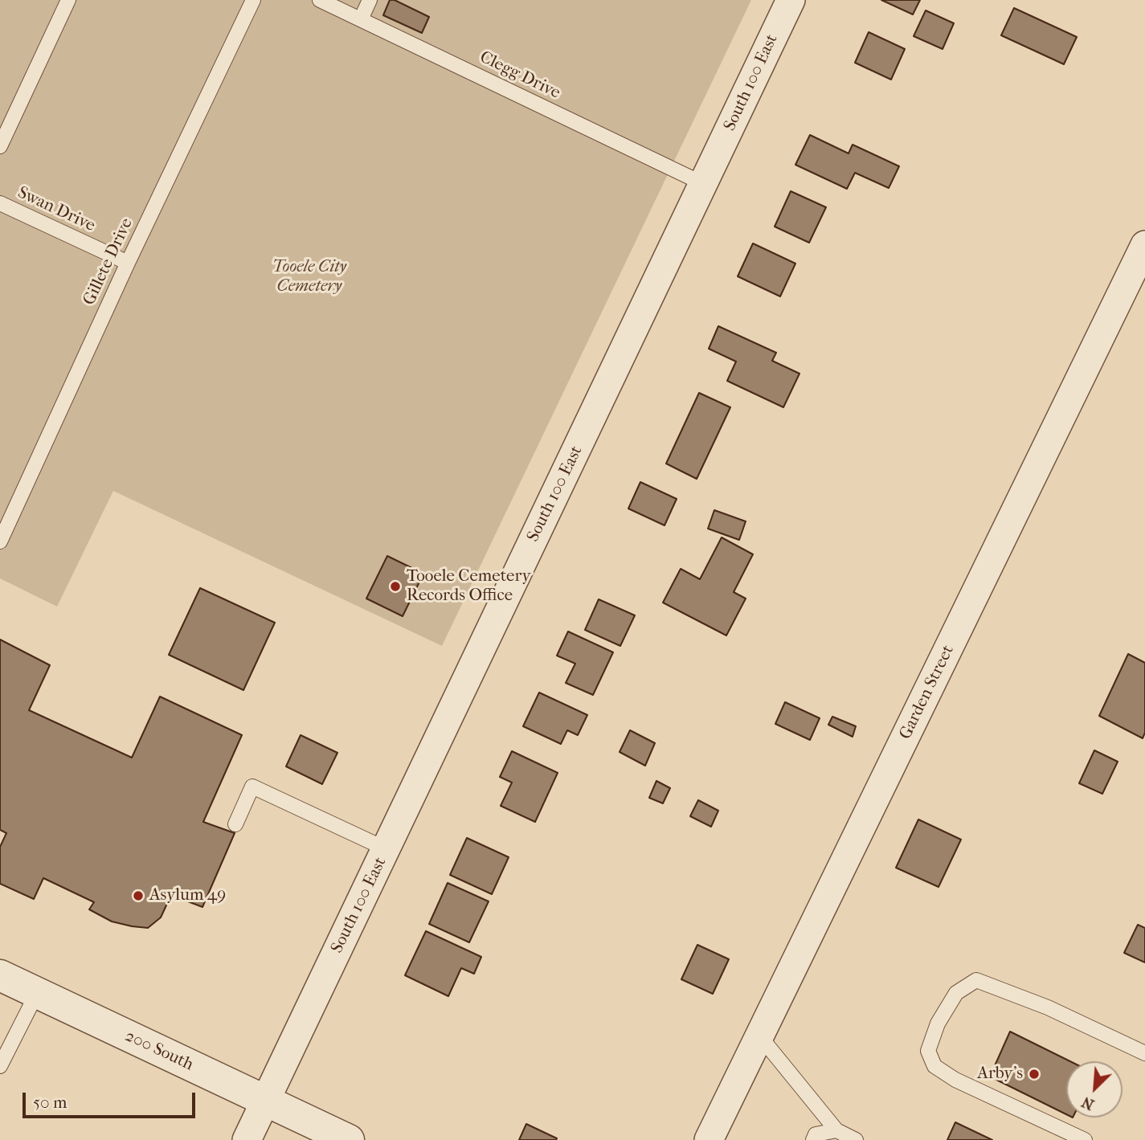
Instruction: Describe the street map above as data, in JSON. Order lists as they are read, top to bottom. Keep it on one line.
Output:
{"streets":{"street":["South 100 East","Garden Street","200 South"],"lane":["Clegg Drive","Swan Drive","Gillete Drive"]},"crossings":[["Clegg Drive","South 100 East"],["South 100 East","200 South"],["Swan Drive","Gillete Drive"]],"parks":["Tooele City Cemetery"],"places":["Tooele Cemetery Records Office","Asylum 49","Arby's"],"scale_bar":"50 m","north":"bottom left"}
